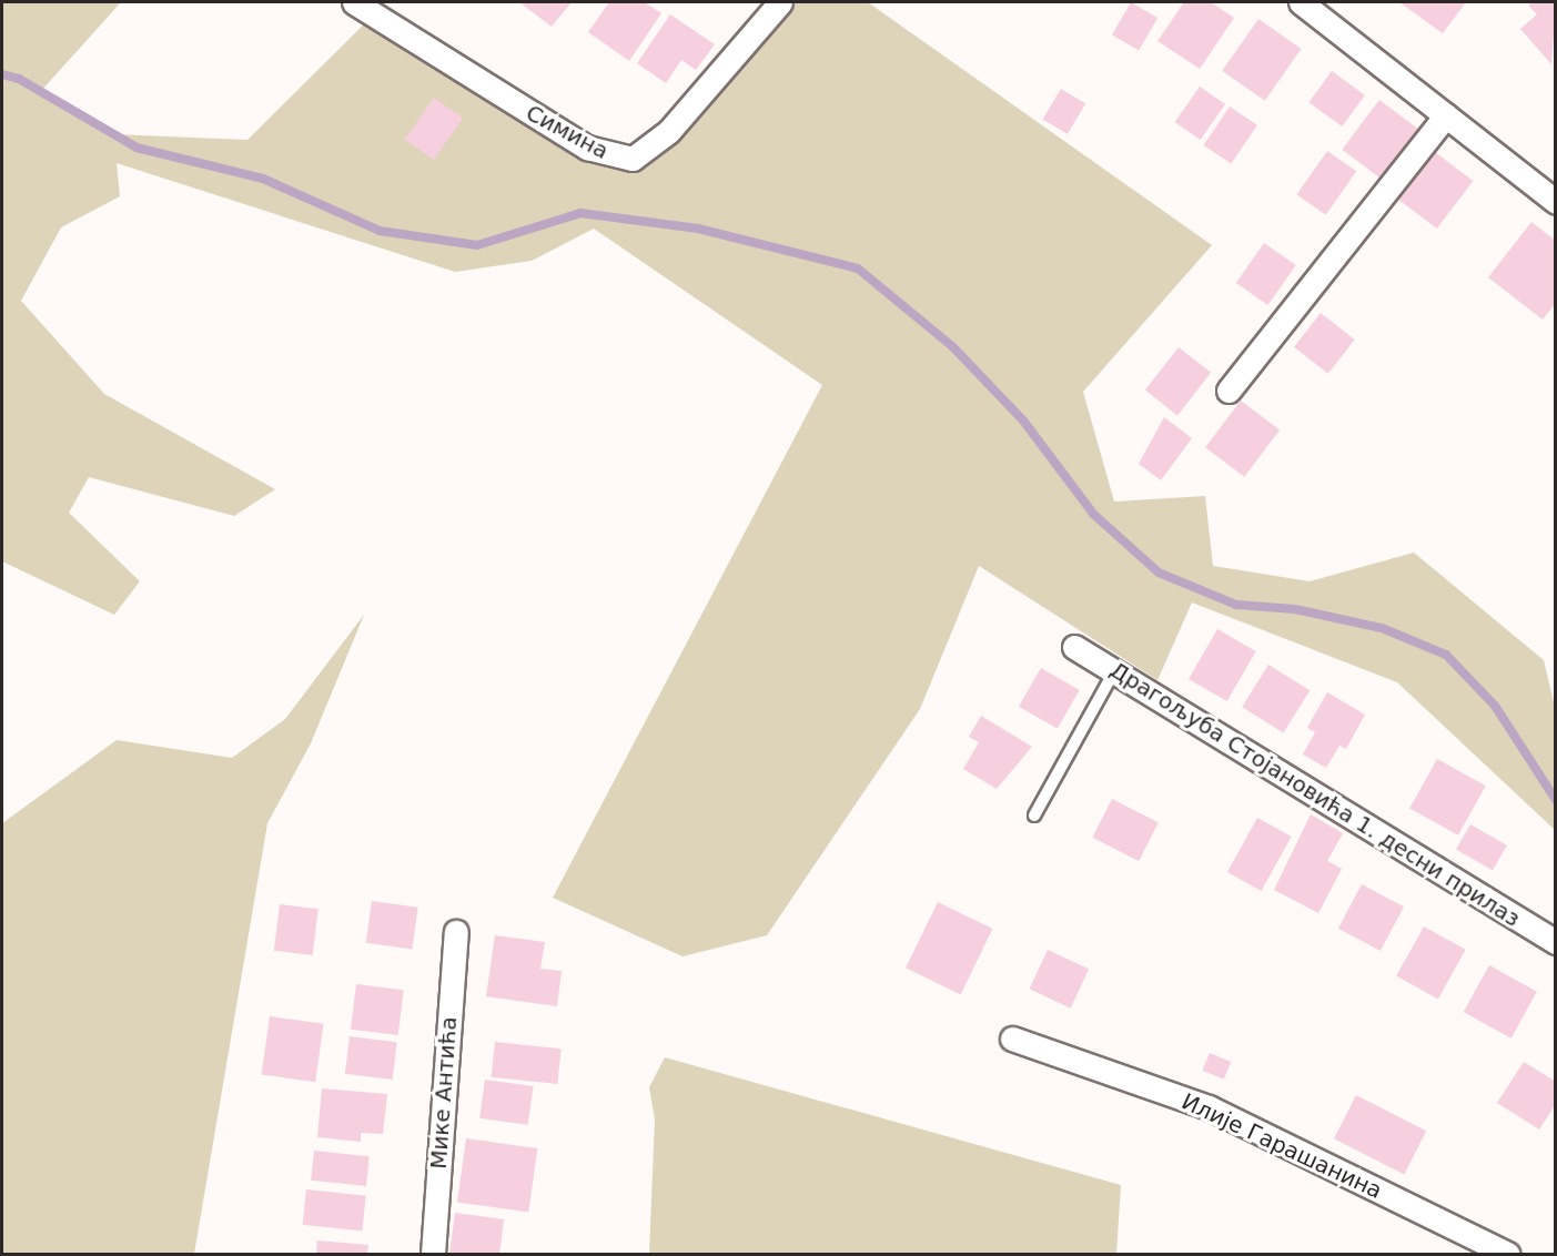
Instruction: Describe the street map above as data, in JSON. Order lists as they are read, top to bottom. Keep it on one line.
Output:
{"streets":{"street":["Симина","Драгољуба Стојановића 1. десни прилаз","Мике Антића","Илије Гарашанина"]}}
